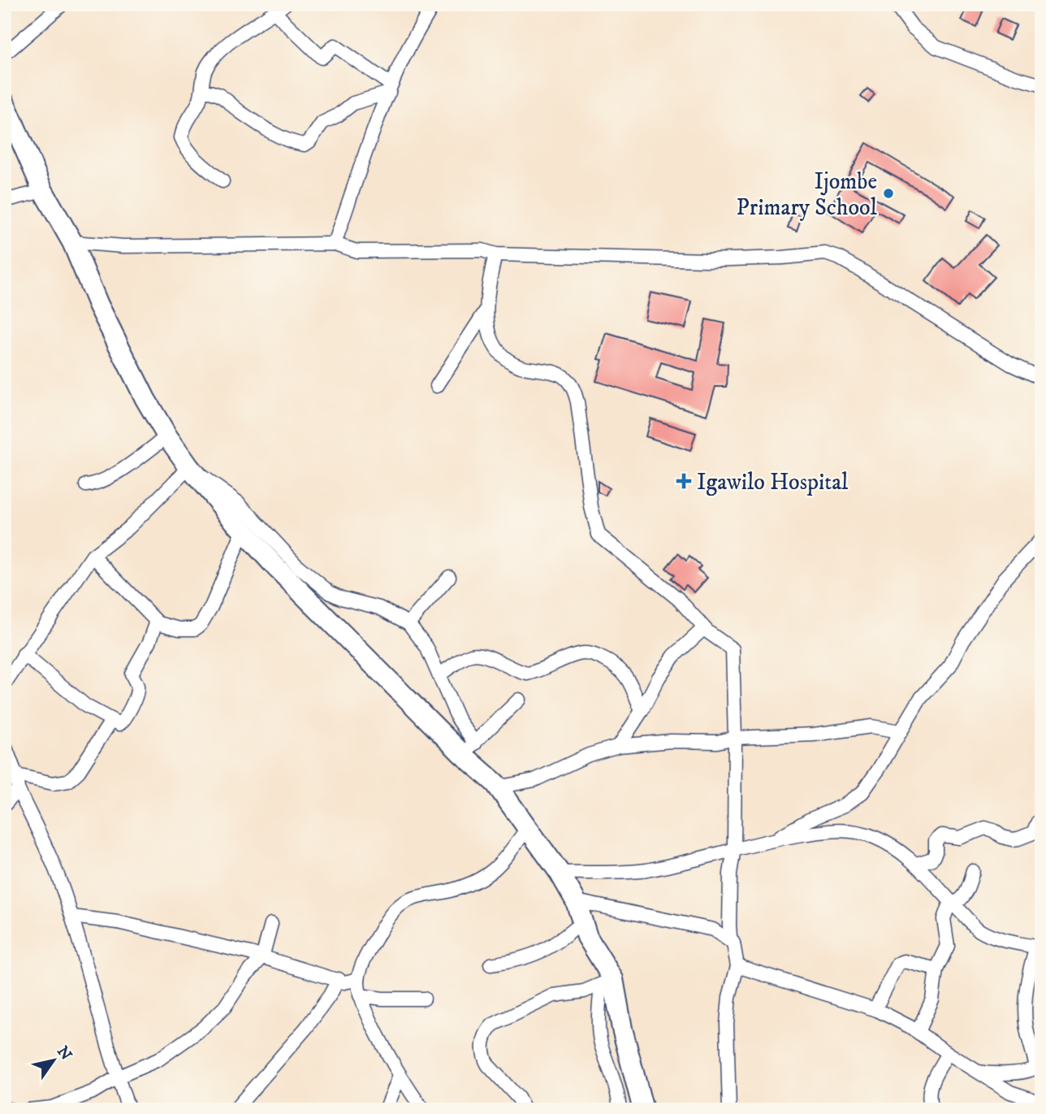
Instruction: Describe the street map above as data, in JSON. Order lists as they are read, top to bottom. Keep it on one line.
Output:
{"places":{"other":["Ijombe Primary School"],"health":["Igawilo Hospital"]},"north":"top right"}
